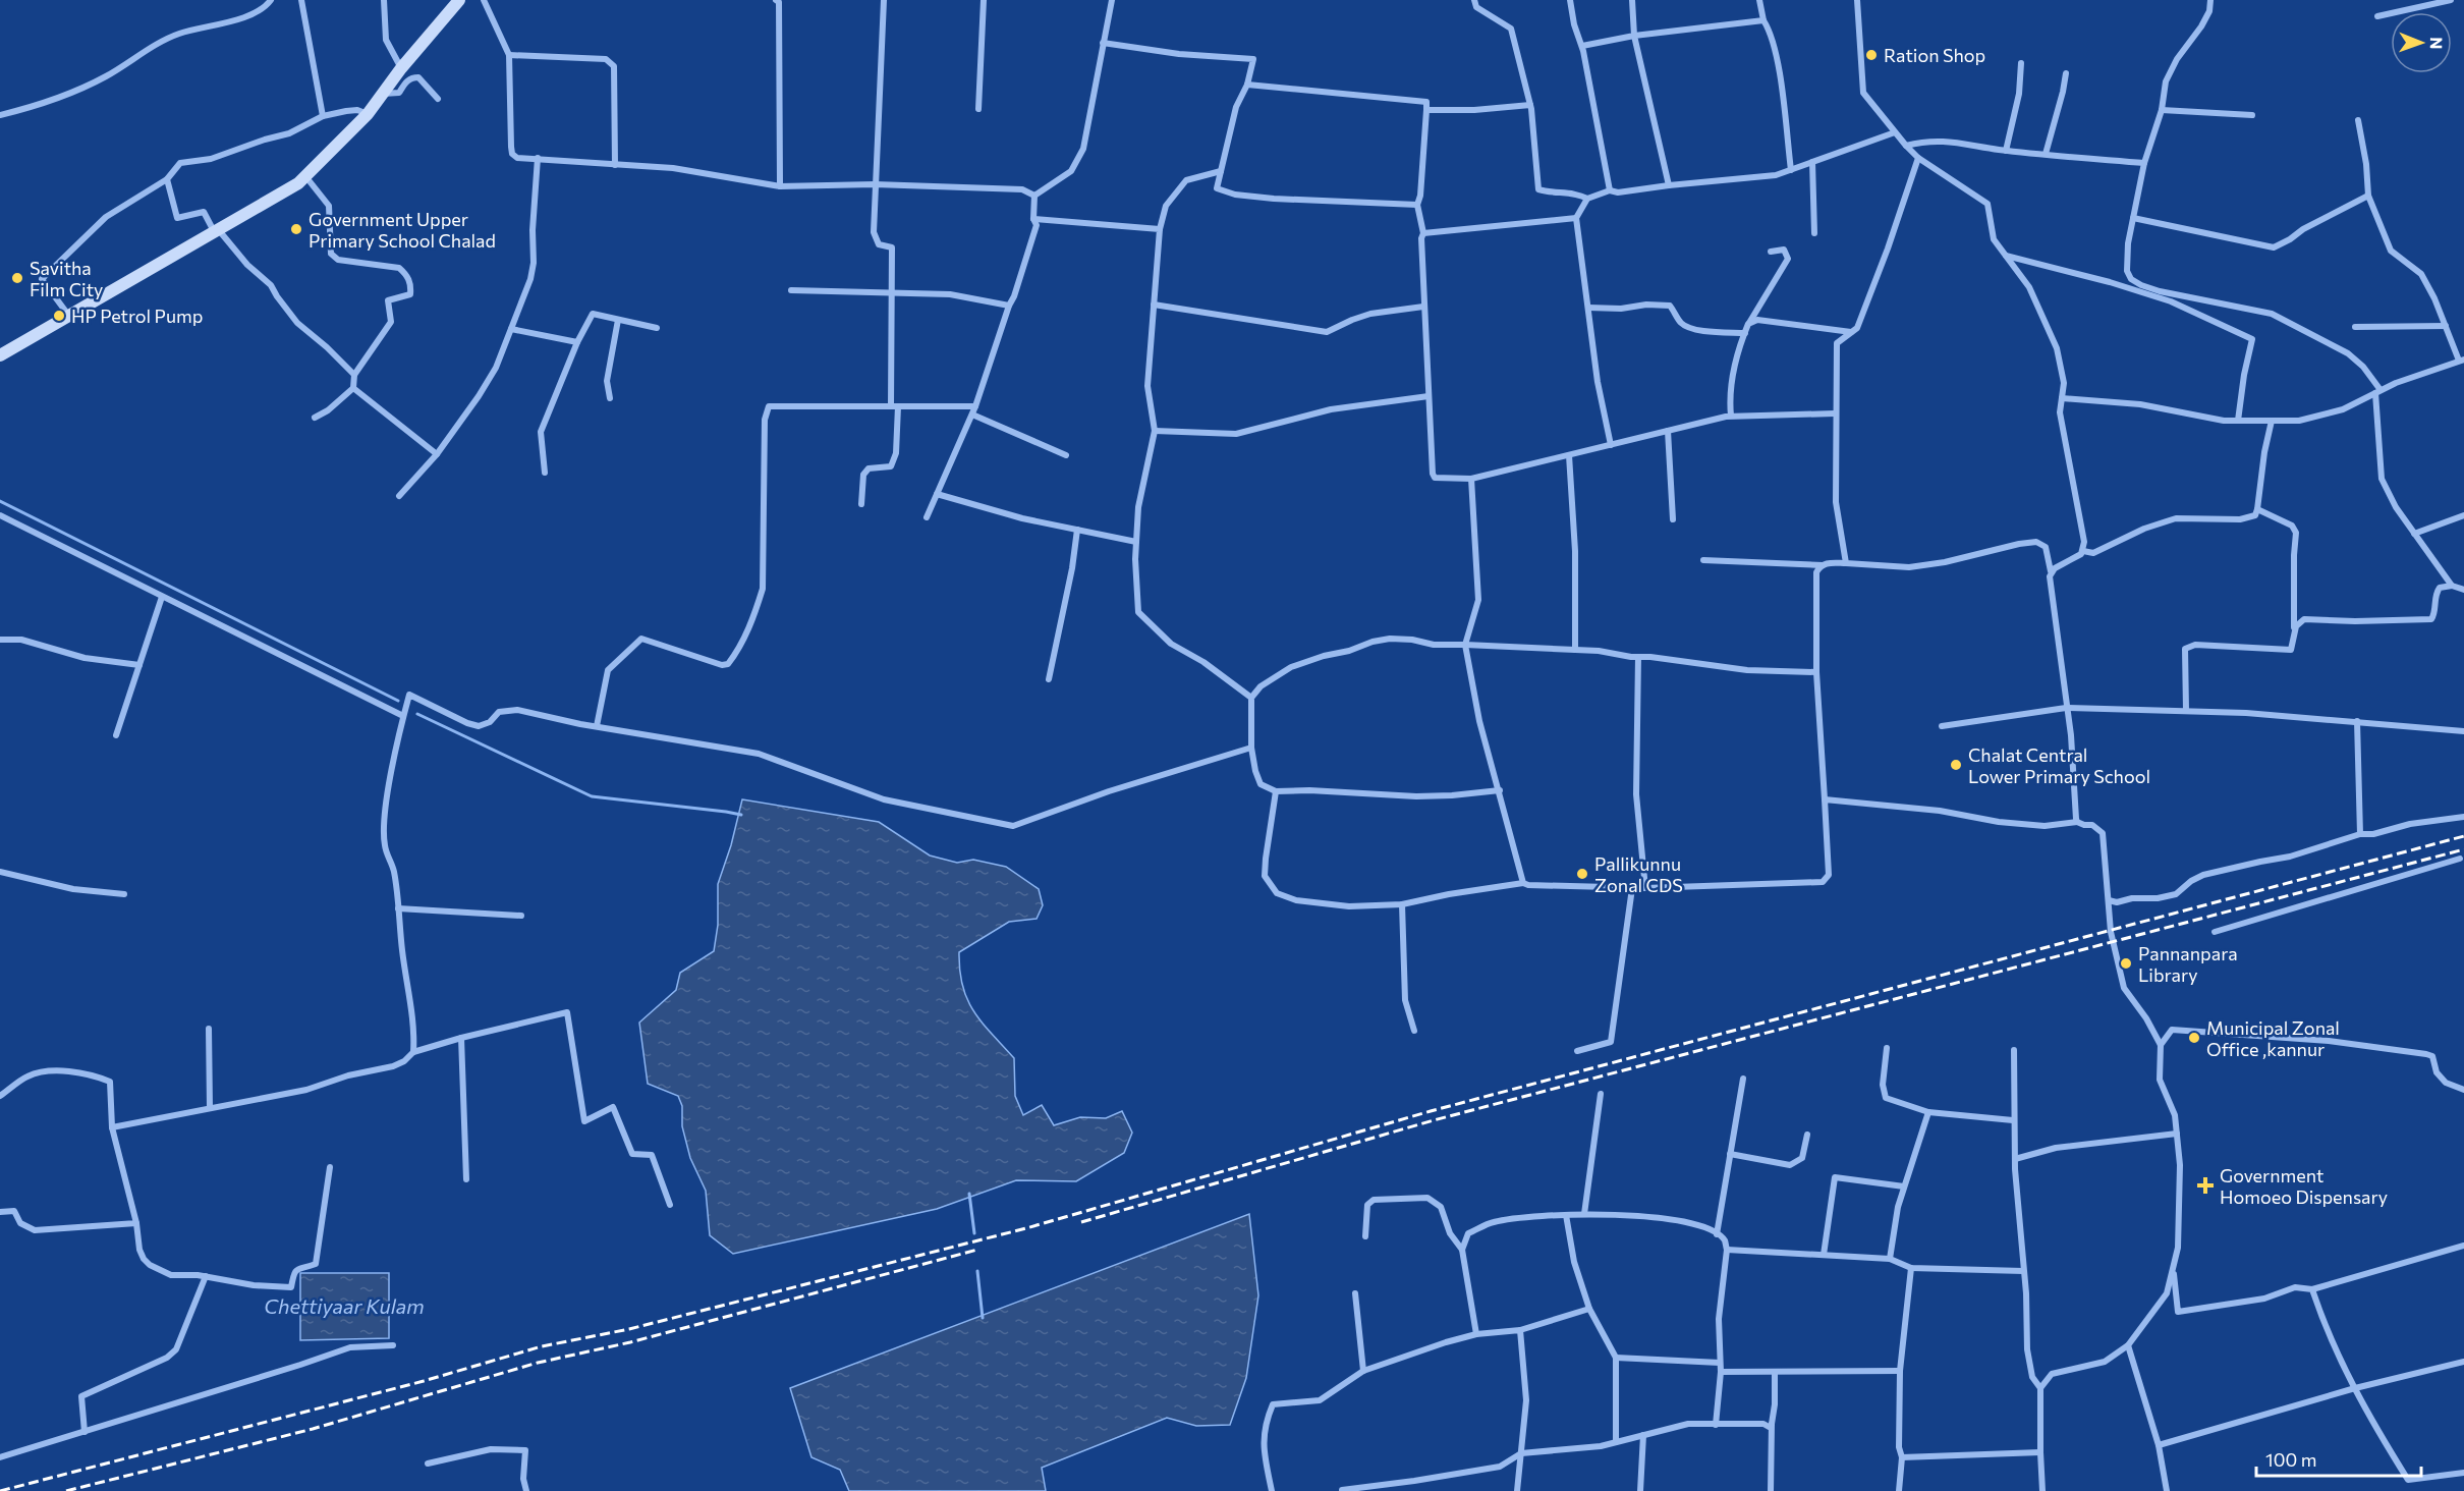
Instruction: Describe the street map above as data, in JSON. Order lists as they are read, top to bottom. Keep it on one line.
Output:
{"water":["Chettiyaar Kulam"],"places":{"other":["Ration Shop","Government Upper Primary School Chalad","Savitha Film City","HP Petrol Pump","Chalat Central Lower Primary School","Pallikunnu Zonal CDS","Pannanpara Library","Municipal Zonal Office ,kannur"],"health":["Government Homoeo Dispensary"]},"scale_bar":"100 m","north":"right"}
